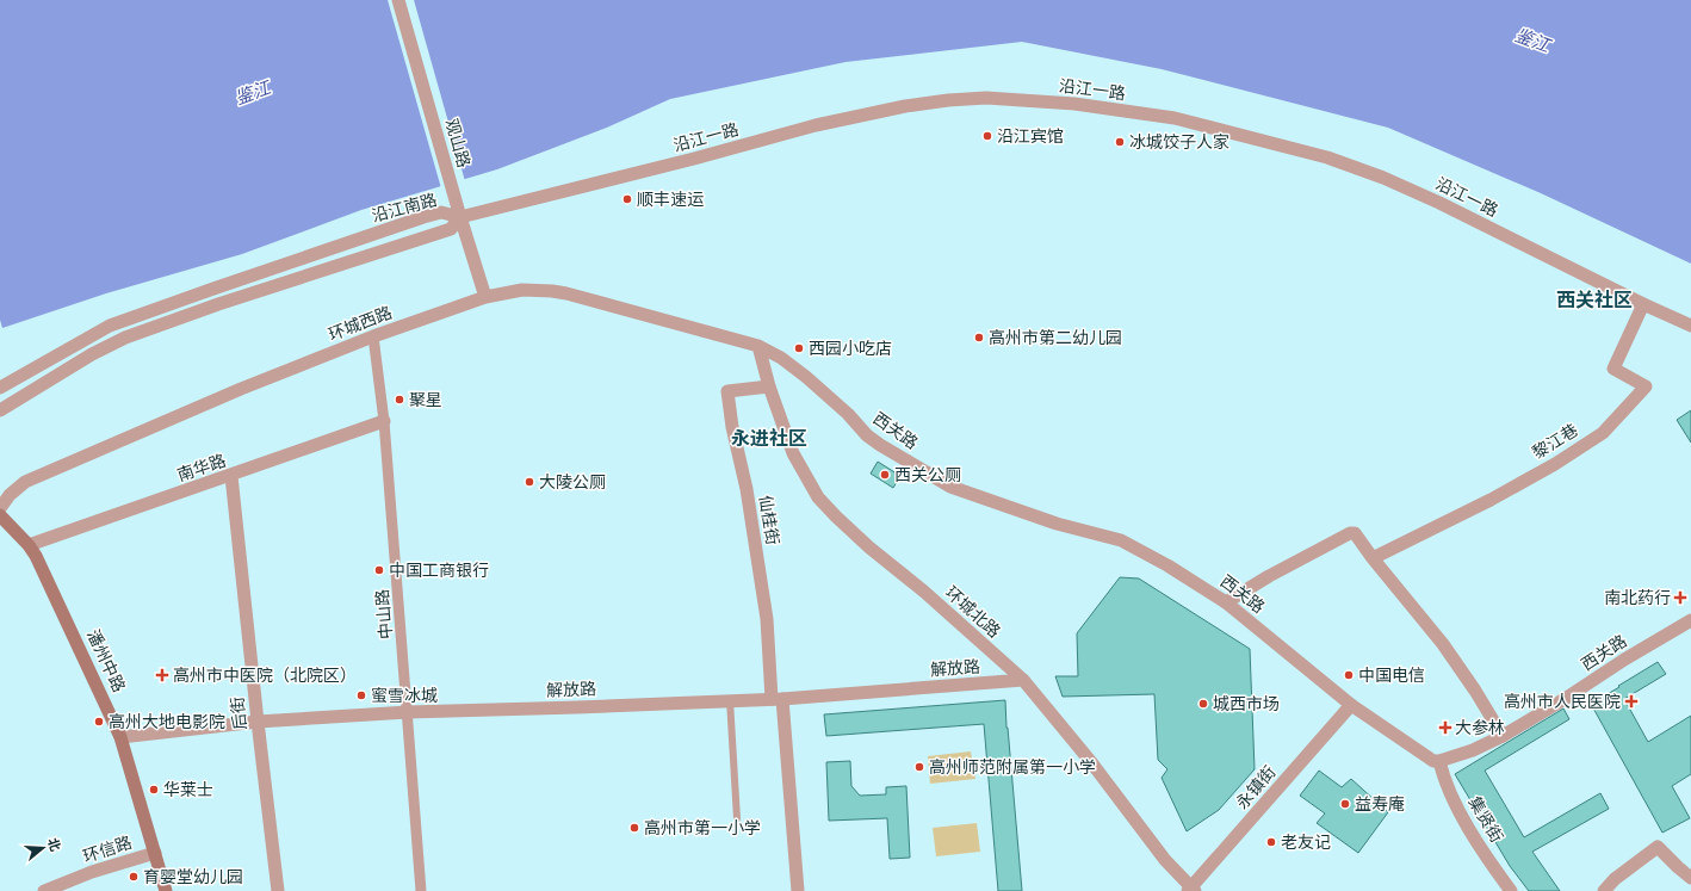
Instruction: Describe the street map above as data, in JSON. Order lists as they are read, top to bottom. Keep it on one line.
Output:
{"streets":{"main road":["潘州中路"],"street":["沿江一路","观山路","沿江南路","环城西路","西关路","黎江巷","南华路","仙桂街","环城北路","中山路","解放路","后街","永镇街","集贤街","环信路"]},"crossings":[["沿江一路","观山路"],["沿江一路","沿江南路"],["沿江一路","黎江巷"],["观山路","沿江南路"],["观山路","环城西路"],["环城西路","西关路"],["环城西路","环城北路"],["环城西路","中山路"],["西关路","环城北路"],["西关路","永镇街"],["西关路","集贤街"],["南华路","中山路"],["南华路","潘州中路"],["南华路","后街"],["仙桂街","环城北路"],["仙桂街","解放路"],["环城北路","解放路"],["环城北路","永镇街"],["中山路","解放路"],["潘州中路","解放路"],["潘州中路","环信路"],["解放路","后街"]],"districts":["西关社区","永进社区"],"water":["鉴江"],"places":{"other":["沿江宾馆","冰城饺子人家","顺丰速运","高州市第二幼儿园","西园小吃店","聚星","西关公厕","大陵公厕","中国工商银行","中国电信","蜜雪冰城","城西市场","高州大地电影院","高州师范附属第一小学","华莱士","益寿庵","高州市第一小学","老友记","育婴堂幼儿园"],"health":["南北药行","高州市中医院（北院区）","高州市人民医院","大参林"]},"north":"right"}
